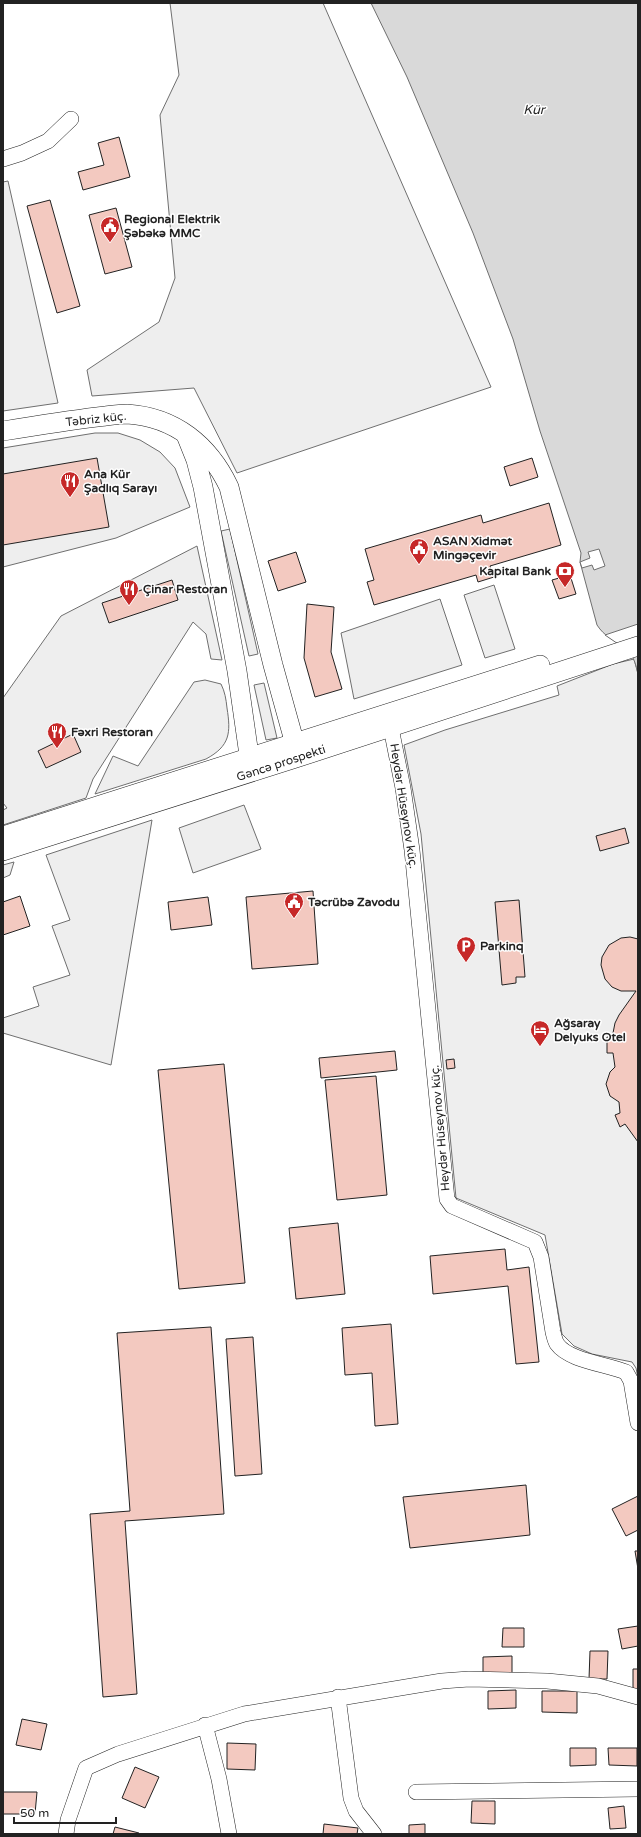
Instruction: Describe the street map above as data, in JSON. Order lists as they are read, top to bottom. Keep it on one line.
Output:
{"streets":{"main road":["Təbriz küç.","Gəncə prospekti"],"street":["Heydər Hüseynov küç."]},"crossings":[["Təbriz küç.","Gəncə prospekti"],["Gəncə prospekti","Heydər Hüseynov küç."]],"water":["Kür"],"places":{"public building":["Regional Elektrik Şəbəkə MMC","ASAN Xidmət Mingəçevir","Təcrübə Zavodu"],"restaurant":["Ana Kür Şadlıq Sarayı","Çinar Restoran","Fəxri Restoran"],"bank":["Kapital Bank"],"parking":["Parkinq"],"hotel":["Ağsaray Delyuks Otel"]},"scale_bar":"50 m"}
